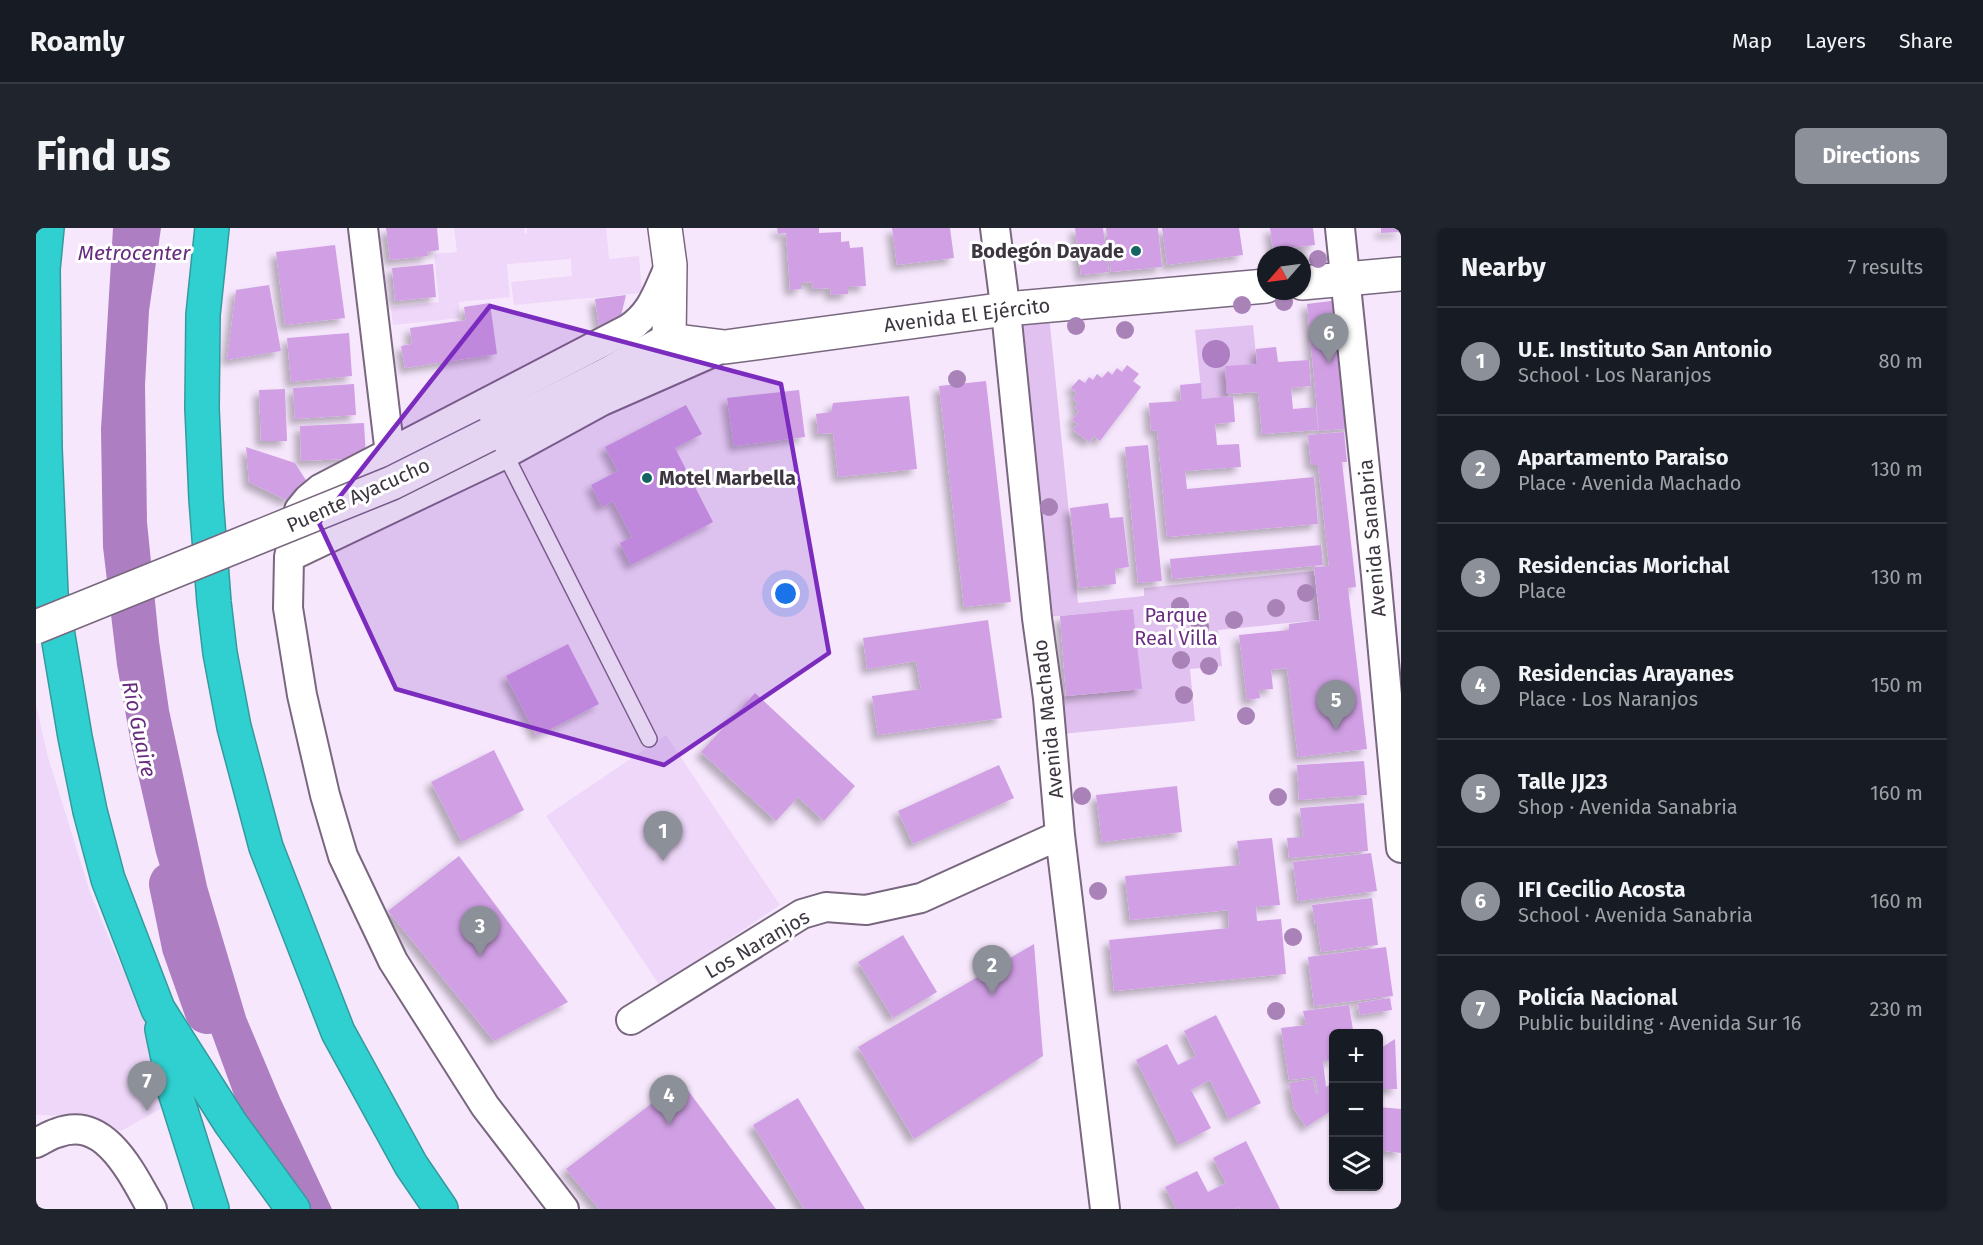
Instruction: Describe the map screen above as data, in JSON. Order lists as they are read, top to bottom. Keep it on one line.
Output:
{"streets":{"street":["Avenida El Ejército","Puente Ayacucho","Avenida Sanabria","Avenida Machado","Los Naranjos"]},"crossings":[["Avenida El Ejército","Puente Ayacucho"],["Avenida El Ejército","Avenida Machado"],["Avenida Machado","Los Naranjos"]],"water":["Metrocenter","Río Guaire"],"parks":["Parque Real Villa"],"places":["Bodegón Dayade","Motel Marbella"],"north":"bottom left","page":{"header":"Roamly","nav":["Map","Layers","Share"],"buttons":"Directions","title":"Find us","heading":["Nearby","7 results"],"list":[{"mark":"1","name":"U.E. Instituto San Antonio","note":"School · Los Naranjos","value":"80 m"},{"mark":"2","name":"Apartamento Paraiso","note":"Place · Avenida Machado","value":"130 m"},{"mark":"3","name":"Residencias Morichal","note":"Place","value":"130 m"},{"mark":"4","name":"Residencias Arayanes","note":"Place · Los Naranjos","value":"150 m"},{"mark":"5","name":"Talle JJ23","note":"Shop · Avenida Sanabria","value":"160 m"},{"mark":"6","name":"IFI Cecilio Acosta","note":"School · Avenida Sanabria","value":"160 m"},{"mark":"7","name":"Policía Nacional","note":"Public building · Avenida Sur 16","value":"230 m"}],"pins":["6","5","1","3","2","7","4"],"map_buttons":["+","−"]}}
